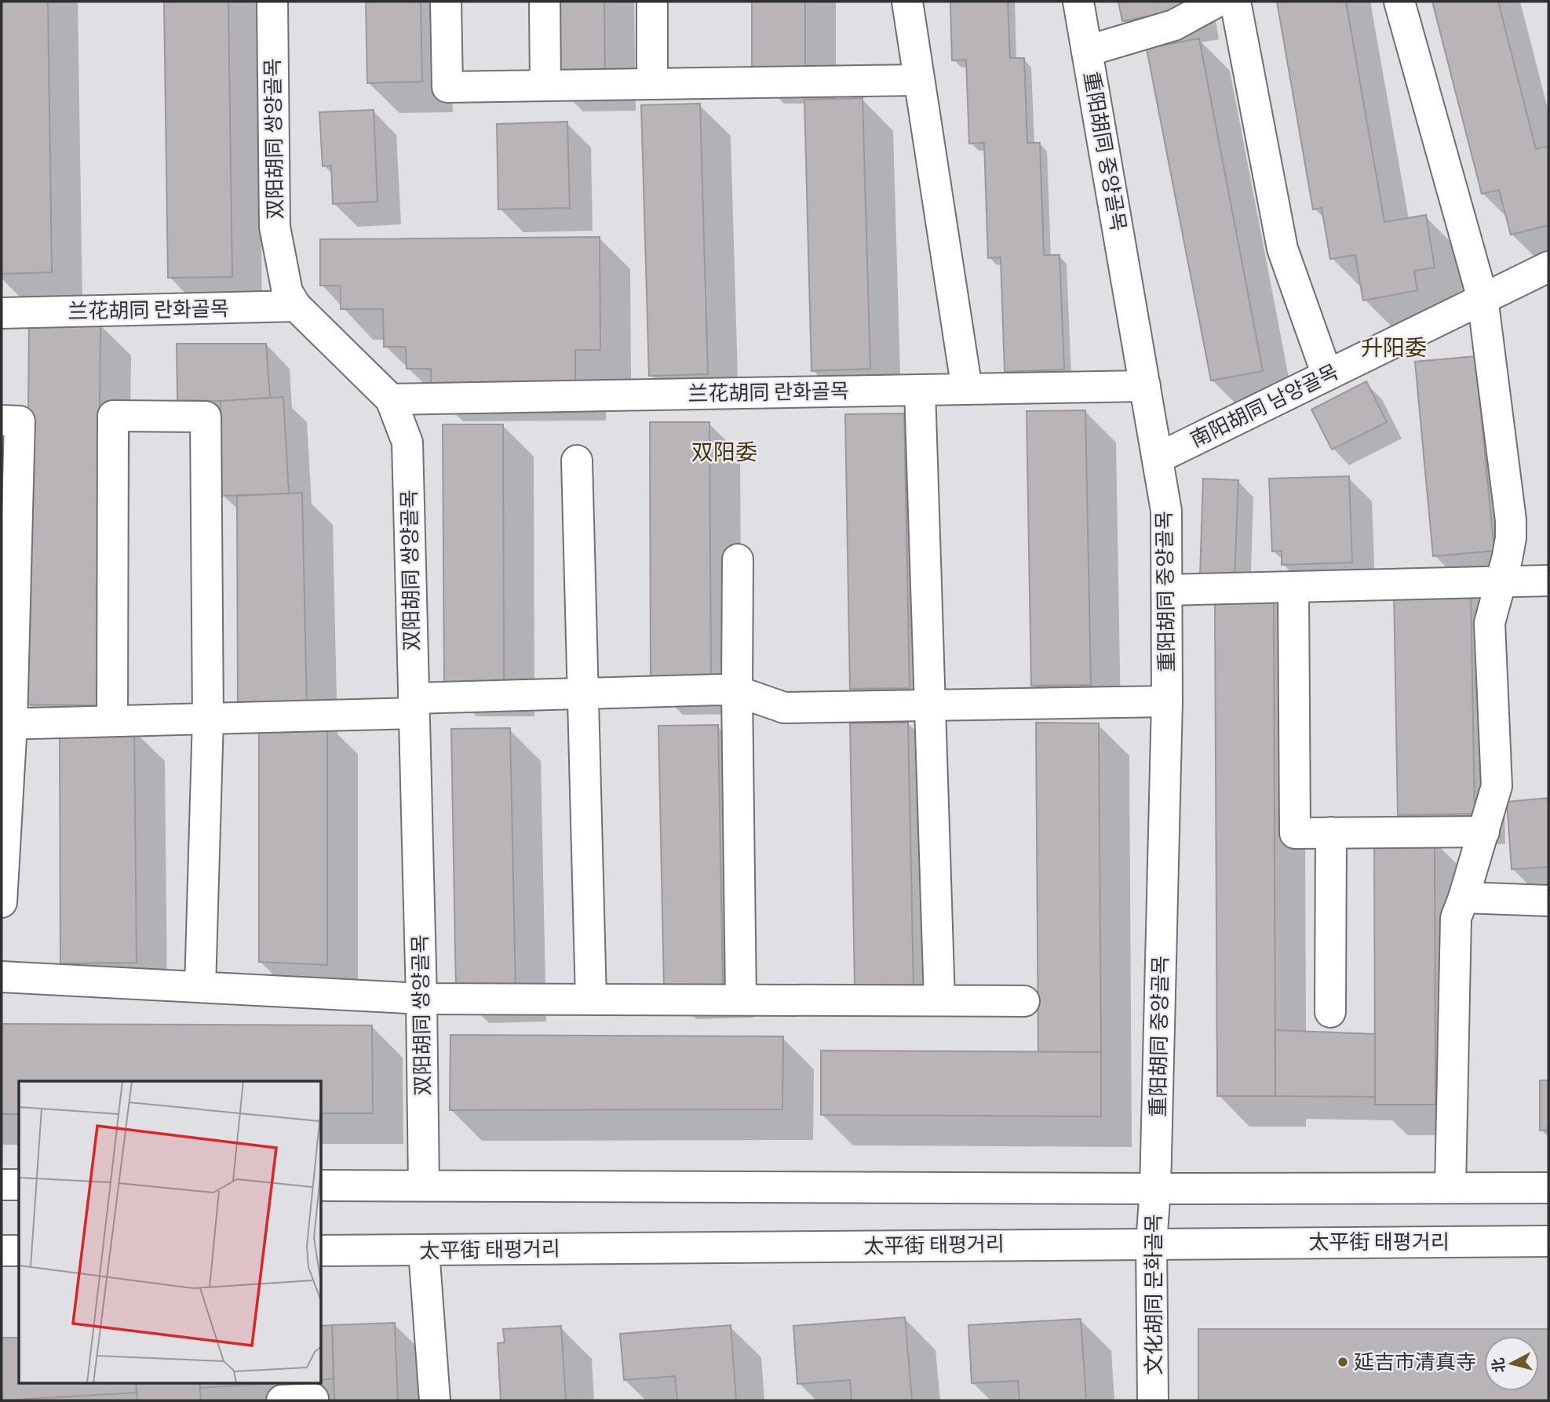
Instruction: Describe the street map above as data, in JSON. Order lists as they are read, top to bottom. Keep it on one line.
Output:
{"streets":{"street":["双阳胡同 쌍양골목","重阳胡同 중양골목","兰花胡同 란화골목","南阳胡同 남양골목","太平街 태평거리","文化胡同 문화골목"]},"crossings":[["双阳胡同 쌍양골목","兰花胡同 란화골목"],["重阳胡同 중양골목","兰花胡同 란화골목"],["重阳胡同 중양골목","南阳胡同 남양골목"],["重阳胡同 중양골목","文化胡同 문화골목"],["太平街 태평거리","文化胡同 문화골목"]],"districts":["升阳委","双阳委"],"places":["延吉市清真寺"],"north":"left"}
